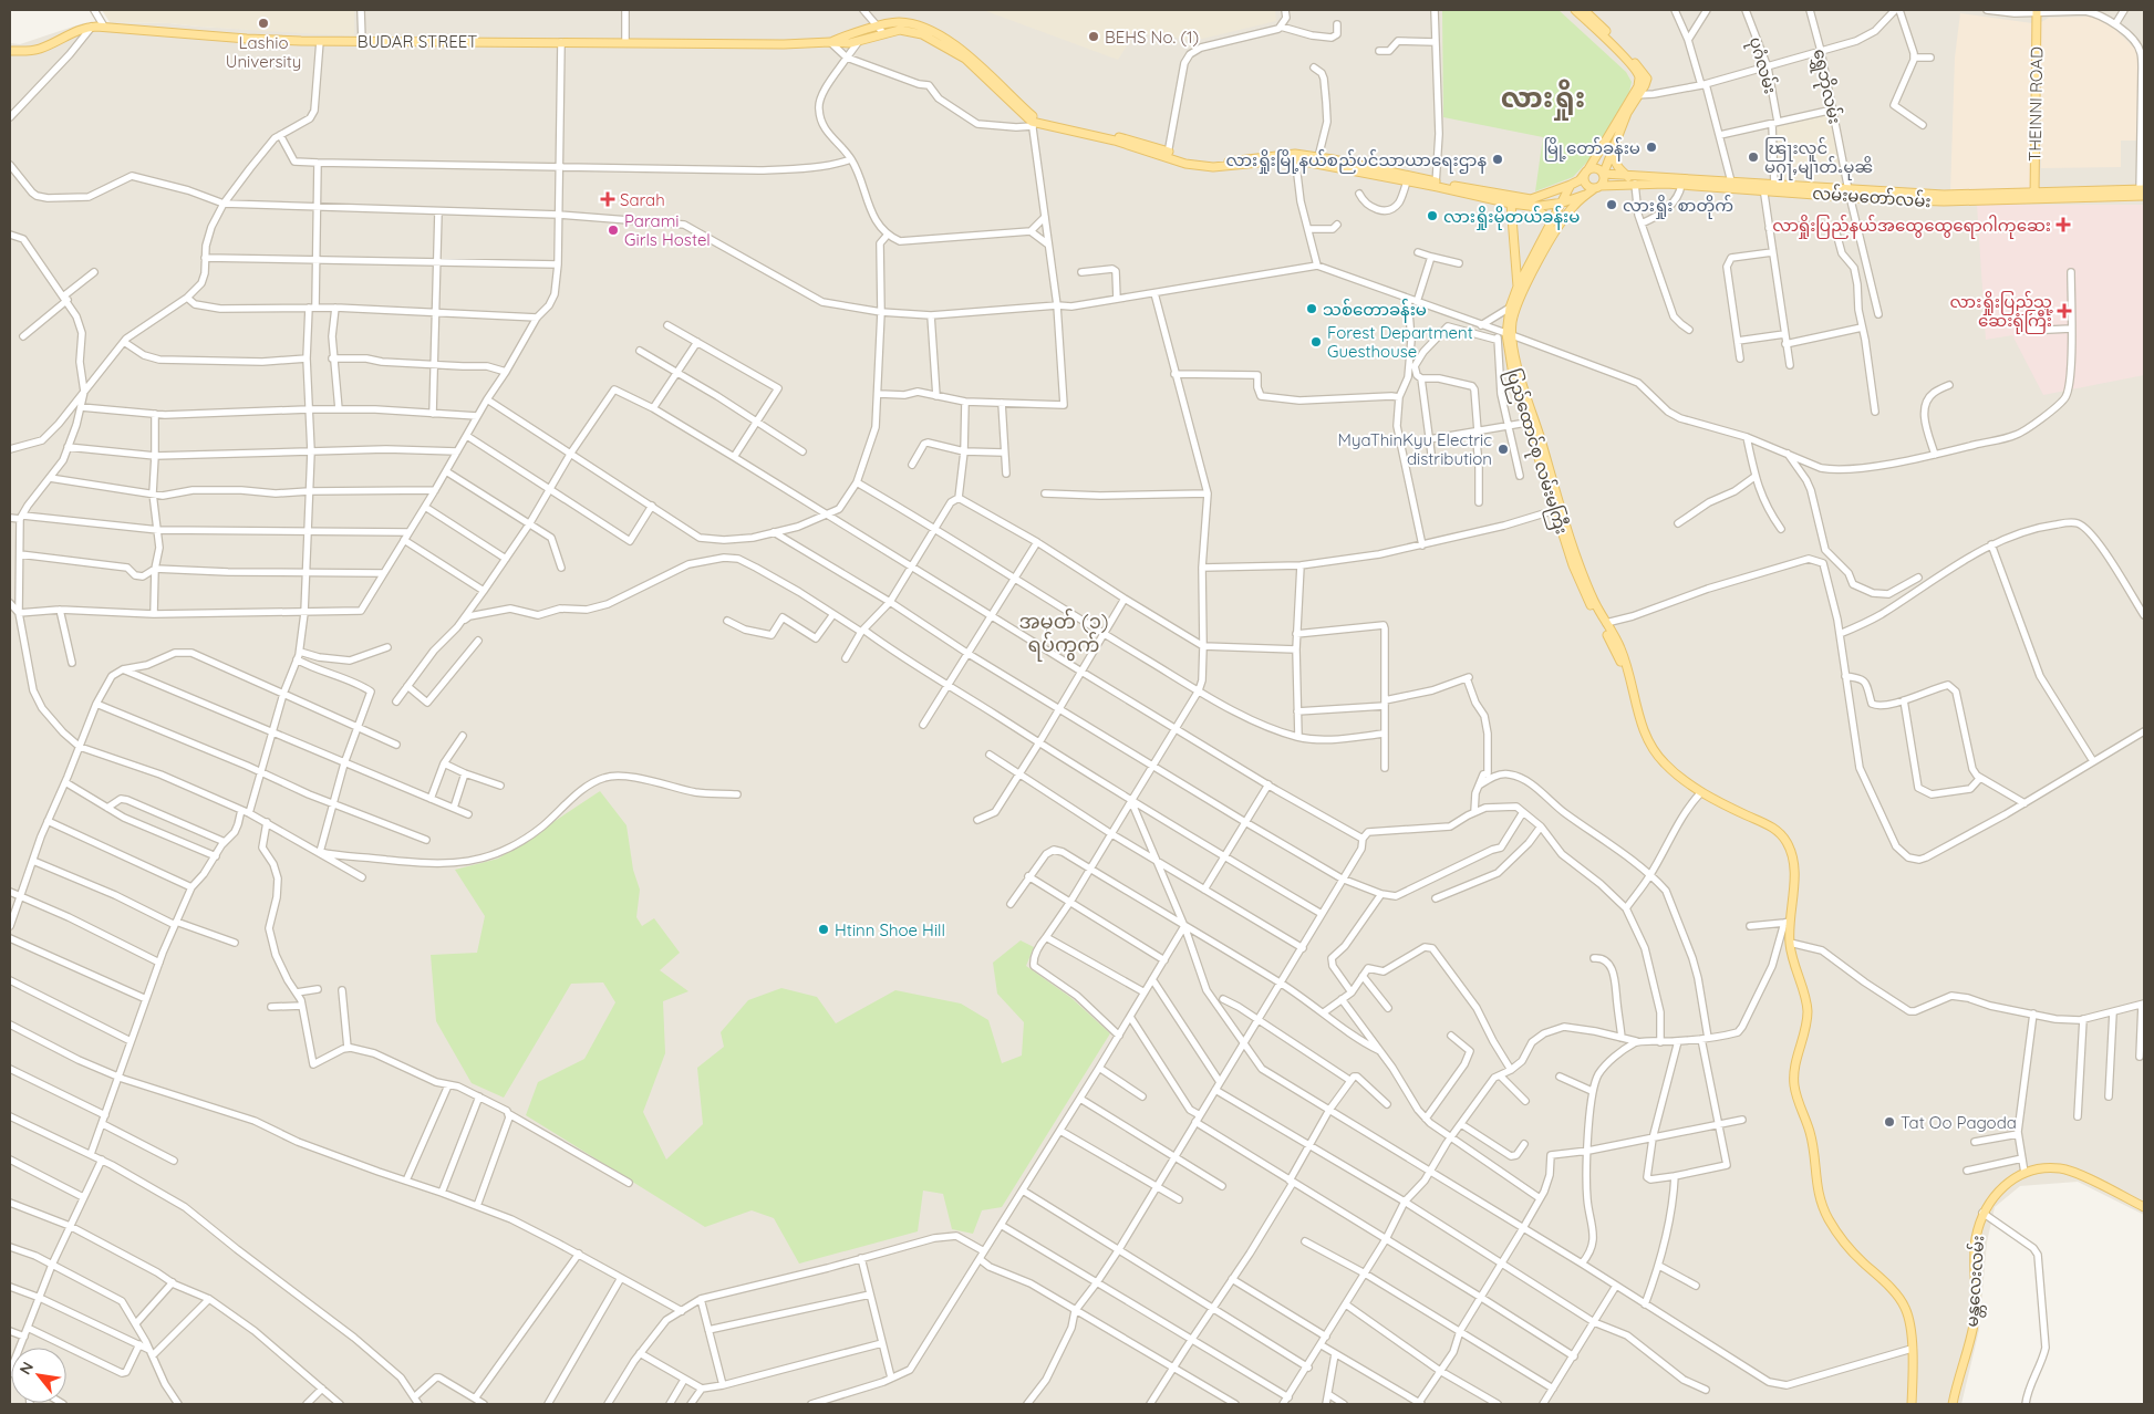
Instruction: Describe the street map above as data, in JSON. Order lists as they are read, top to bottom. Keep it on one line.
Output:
{"streets":{"main road":["BUDAR STREET","THEINNI ROAD","လမ်းမတော်လမ်း","ပြည်ထောင်စု လမ်းမကြီး","မန္တလေးလမ်း"],"street":["ပုဂံလမ်း","ရွှေဘိုလမ်း"]},"crossings":[["ပုဂံလမ်း","လမ်းမတော်လမ်း"],["ရွှေဘိုလမ်း","လမ်းမတော်လမ်း"],["THEINNI ROAD","လမ်းမတော်လမ်း"],["လမ်းမတော်လမ်း","ပြည်ထောင်စု လမ်းမကြီး"]],"districts":["လားရှိုး","အမှတ် (၁) ရပ်ကွက်"],"places":{"other":["Lashio University","BEHS No. (1)","မြို့တော်ခန်းမ","ၽြႃးလူင် မႁႃႇမျၢတ်ႉမုၼိ","လားရှိုးမြို့နယ်စည်ပင်သာယာရေးဌာန","လားရှိုး စာတိုက်","လားရှိုးမိုတယ်ခန်းမ","Parami Girls Hostel","သစ်တောခန်းမ","Forest Department Guesthouse","MyaThinKyu Electric distribution","Htinn Shoe Hill","Tat Oo Pagoda"],"health":["Sarah","လာရှိုးပြည်နယ်အထွေထွေရောဂါကုဆေး","လားရှိုးပြည်သူ့ ဆေးရုံကြီး"]},"north":"top left"}
